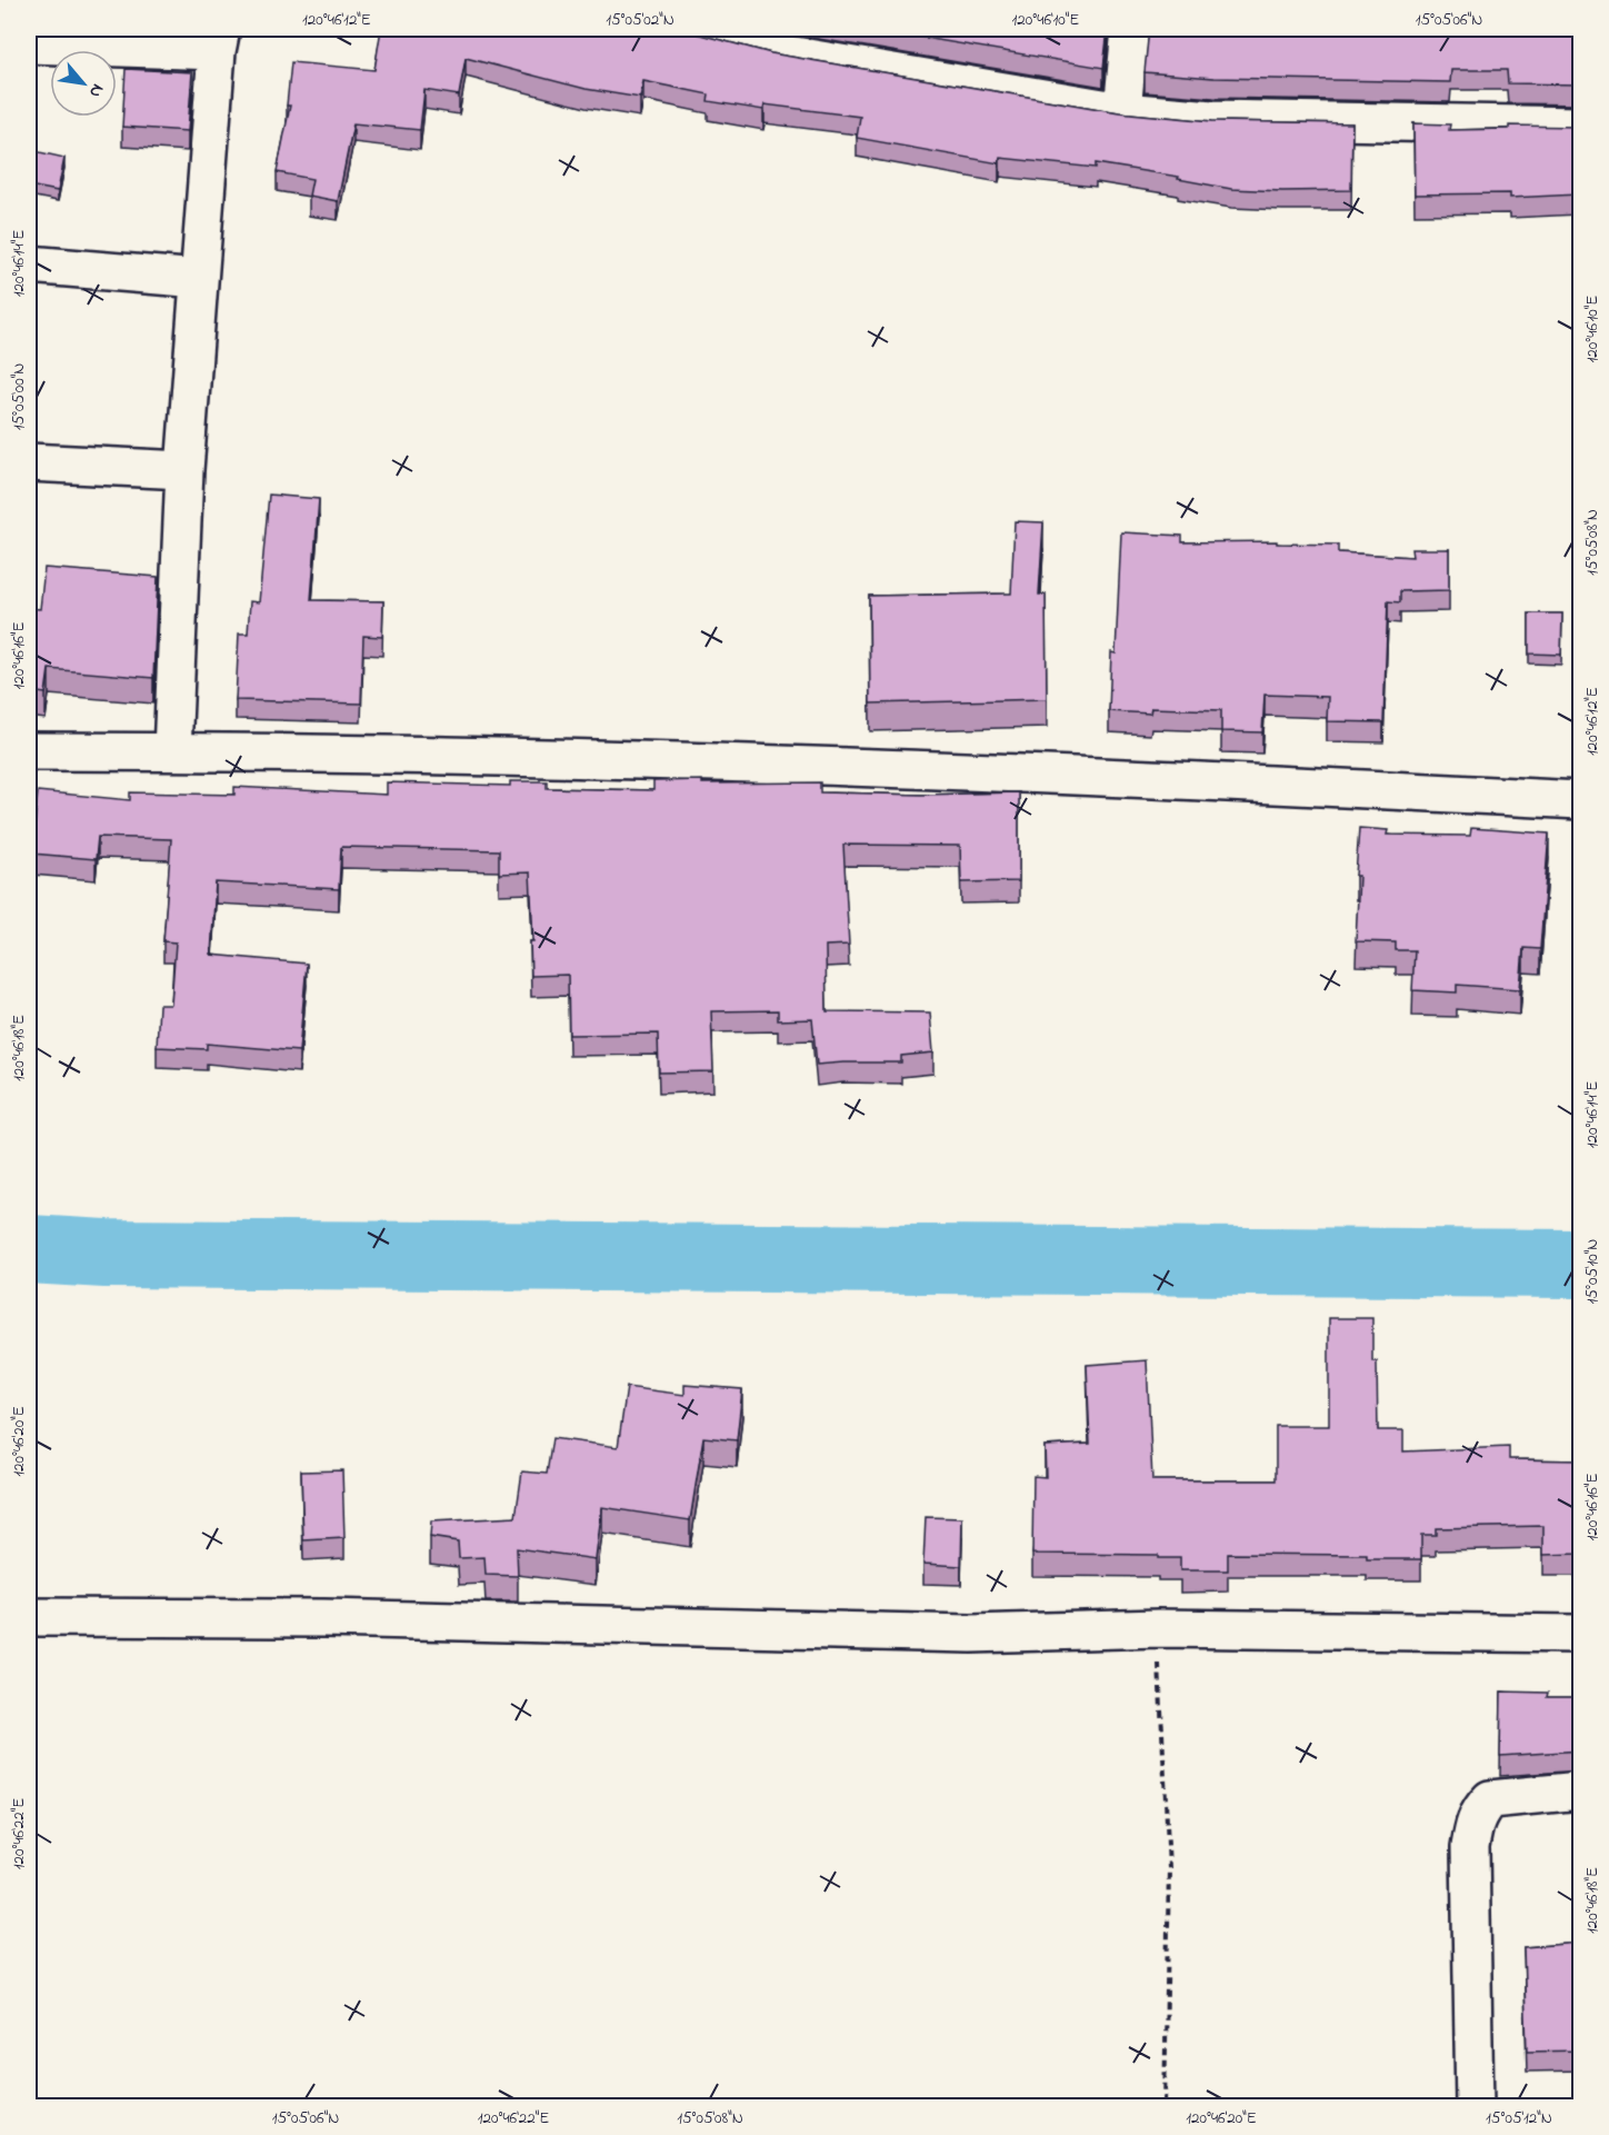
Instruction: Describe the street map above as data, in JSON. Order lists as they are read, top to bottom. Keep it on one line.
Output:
{"north":"bottom right","coordinates":["120°46'12\"E","15°05'02\"N","120°46'10\"E","15°05'06\"N","120°46'14\"E","15°05'00\"N","15°05'08\"N","120°46'16\"E","120°46'18\"E","15°05'10\"N","120°46'20\"E","120°46'22\"E","15°05'12\"N"]}
